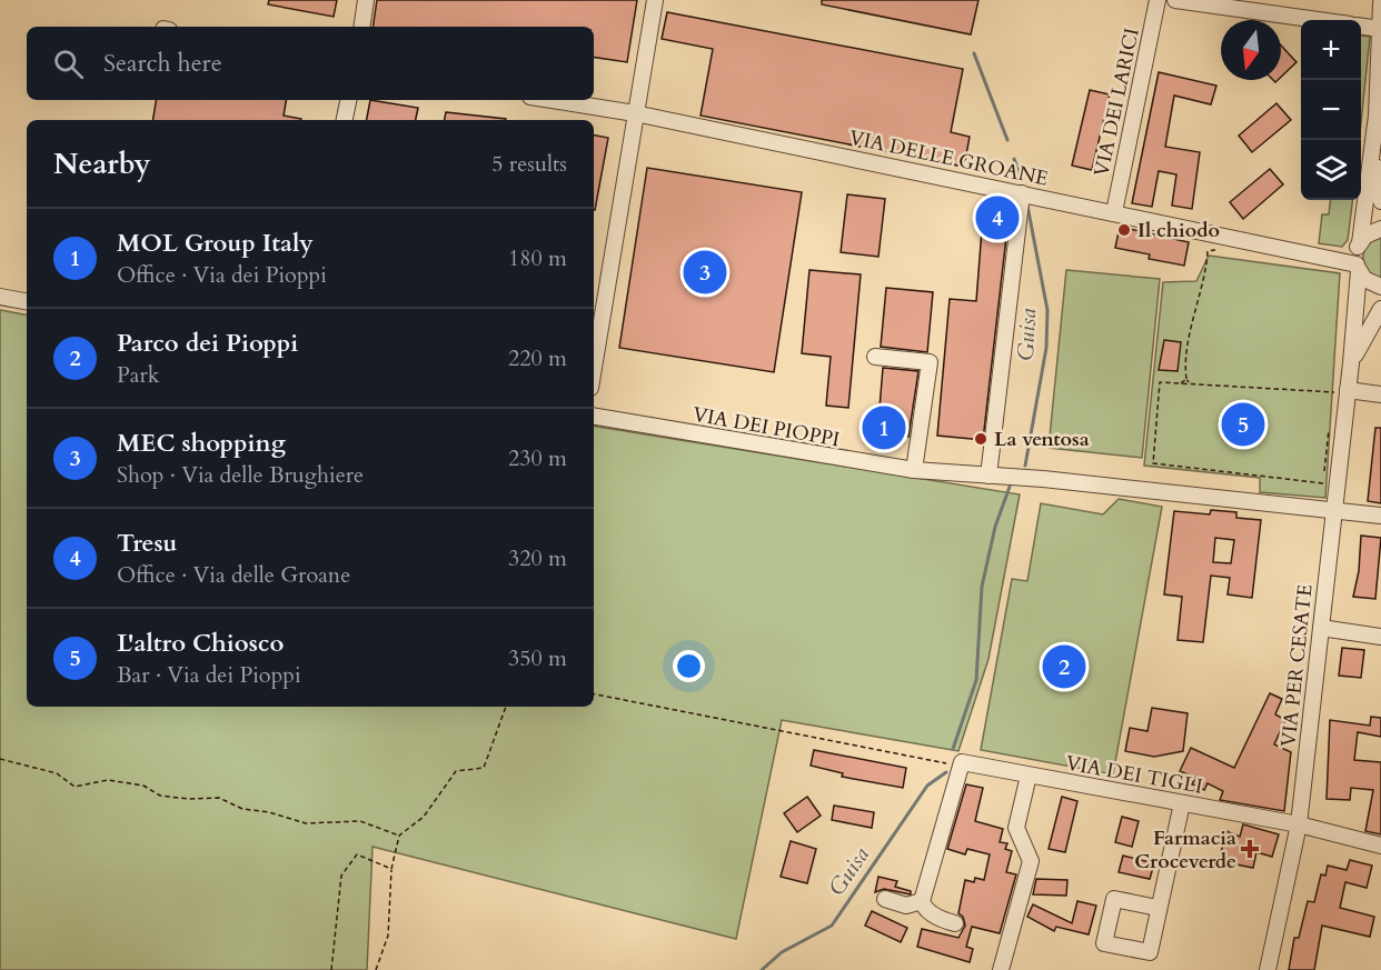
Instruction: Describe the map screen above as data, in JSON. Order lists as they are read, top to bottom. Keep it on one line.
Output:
{"streets":{"street":["VIA DEI LARICI","VIA DELLE GROANE","VIA DEI PIOPPI","VIA PER CESATE","VIA DEI TIGLI"]},"crossings":[["VIA DEI LARICI","VIA DELLE GROANE"],["VIA DELLE GROANE","VIA PER CESATE"],["VIA DEI PIOPPI","VIA PER CESATE"],["VIA PER CESATE","VIA DEI TIGLI"]],"water":["Guisa"],"places":{"other":["Il chiodo","La ventosa"],"health":["Farmacia Croceverde"]},"north":"bottom","page":{"map_buttons":["+","−"],"search":"Search here","heading":["Nearby","5 results"],"pins":["4","3","5","1","2"],"list":[{"mark":"1","name":"MOL Group Italy","note":"Office · Via dei Pioppi","value":"180 m"},{"mark":"2","name":"Parco dei Pioppi","note":"Park","value":"220 m"},{"mark":"3","name":"MEC shopping","note":"Shop · Via delle Brughiere","value":"230 m"},{"mark":"4","name":"Tresu","note":"Office · Via delle Groane","value":"320 m"},{"mark":"5","name":"L'altro Chiosco","note":"Bar · Via dei Pioppi","value":"350 m"}]}}
